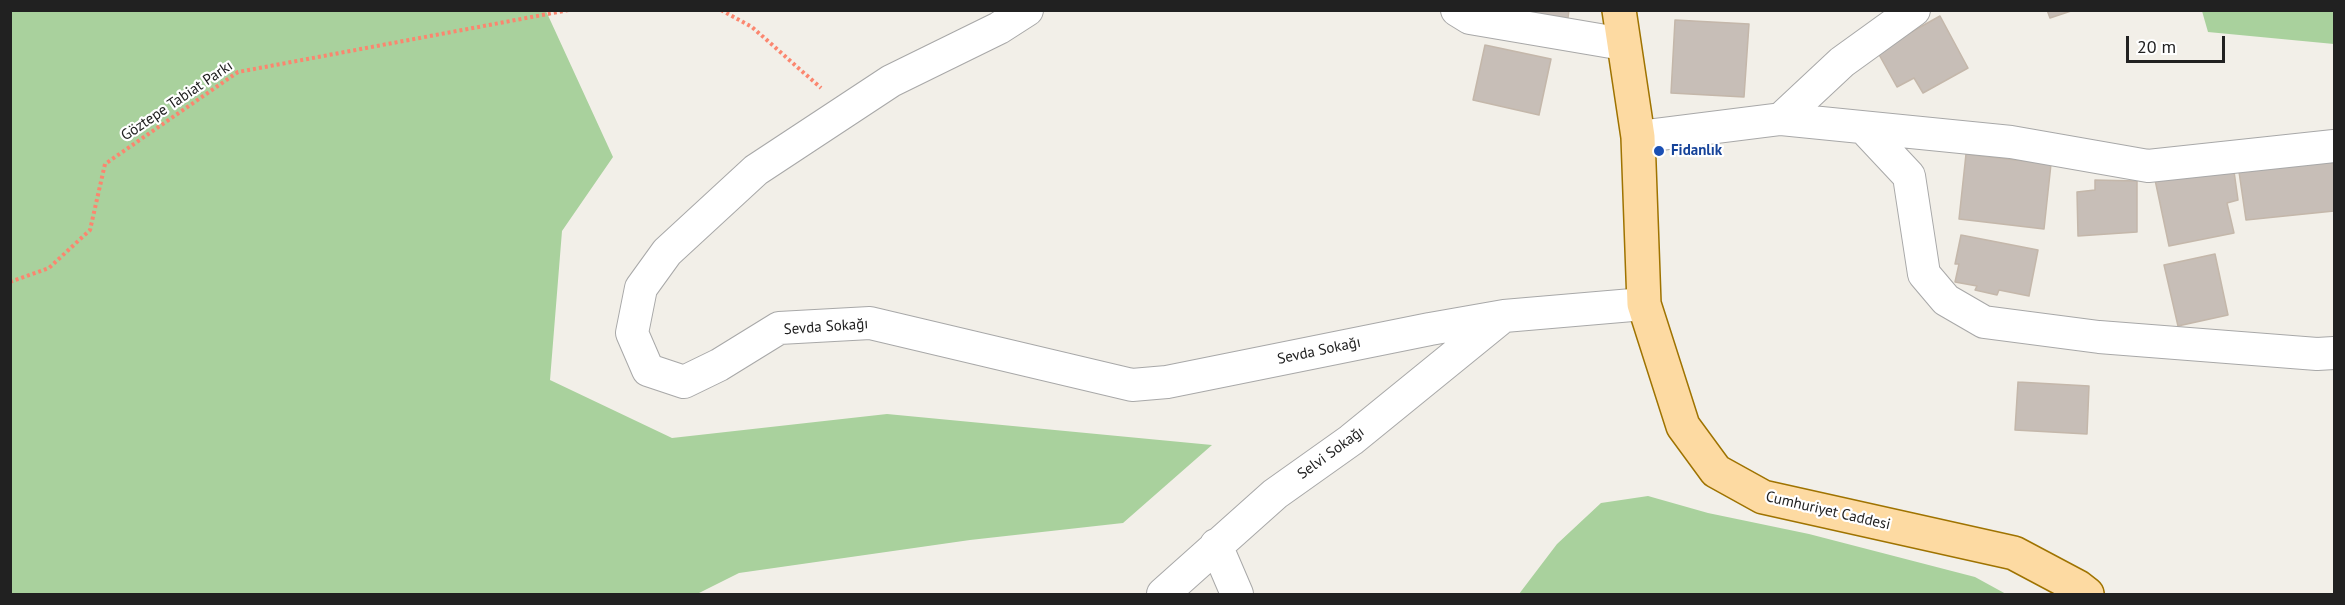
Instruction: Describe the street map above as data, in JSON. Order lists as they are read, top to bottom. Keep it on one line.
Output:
{"streets":{"main road":["Cumhuriyet Caddesi"],"street":["Sevda Sokağı","Selvi Sokağı"],"path":["Göztepe Tabiat Parkı"]},"crossings":[["Sevda Sokağı","Selvi Sokağı"],["Sevda Sokağı","Cumhuriyet Caddesi"]],"places":["Fidanlık"],"scale_bar":"20 m"}
